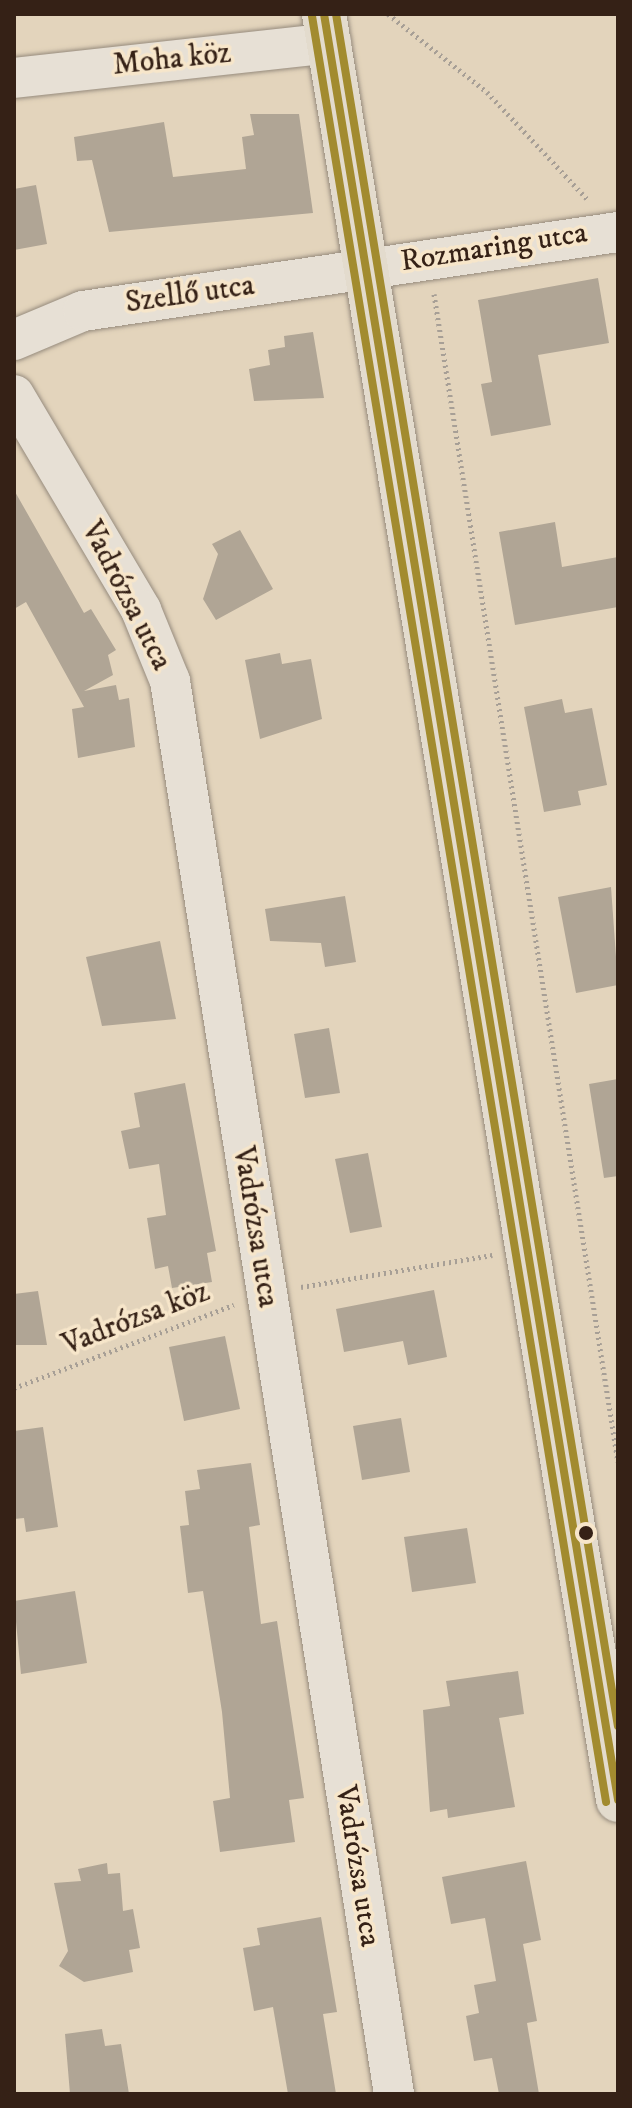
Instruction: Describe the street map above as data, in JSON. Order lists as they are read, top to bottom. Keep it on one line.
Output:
{"streets":{"street":["Moha köz","Rozmaring utca","Szellő utca","Vadrózsa utca"],"path":["Vadrózsa köz"]},"crossings":[["Rozmaring utca","Szellő utca"],["Vadrózsa utca","Vadrózsa köz"]]}
